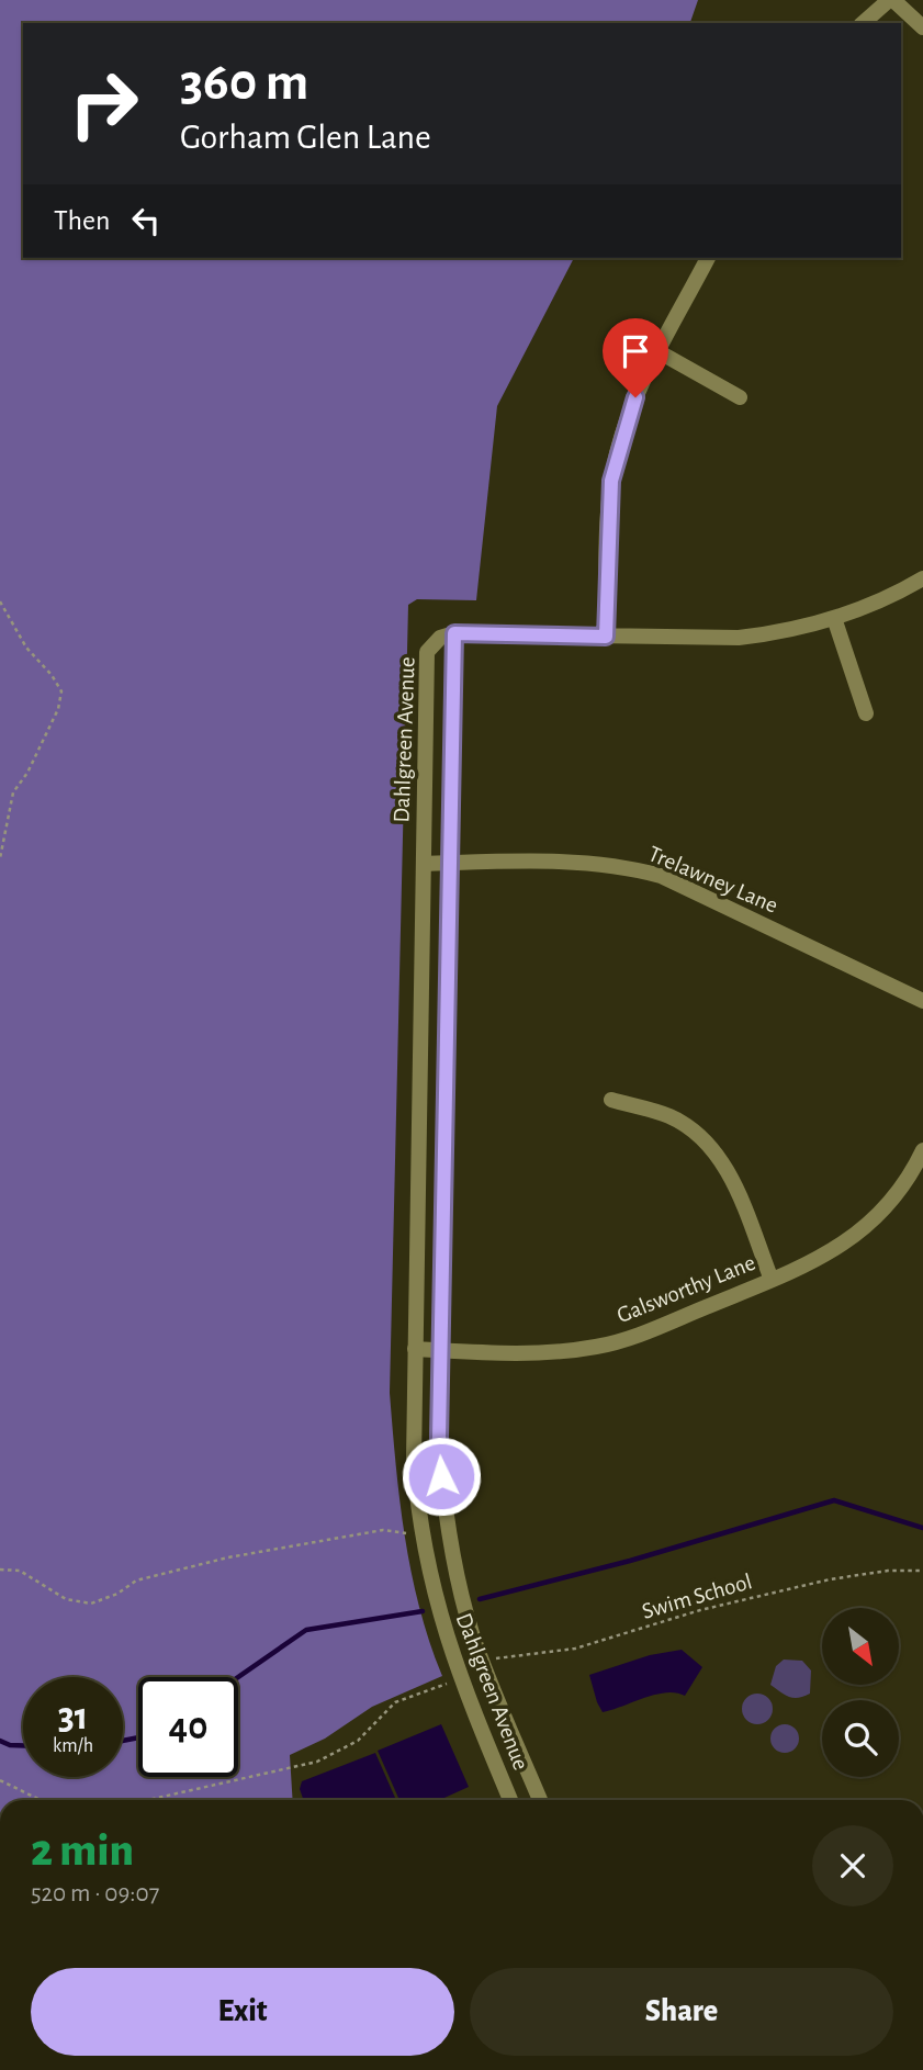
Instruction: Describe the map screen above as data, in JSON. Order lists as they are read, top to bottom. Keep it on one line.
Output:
{"streets":{"street":["Dahlgreen Avenue","Trelawney Lane","Galsworthy Lane"],"path":["Swim School"]},"crossings":[["Dahlgreen Avenue","Trelawney Lane"],["Dahlgreen Avenue","Galsworthy Lane"],["Dahlgreen Avenue","Swim School"]],"north":"bottom right","page":{"turn":["360 m","Gorham Glen Lane"],"then":"Then","speed":"31 km/h","limit":"40","heading":["2 min","520 m · 09:07"],"buttons":["Exit","Share"]}}
